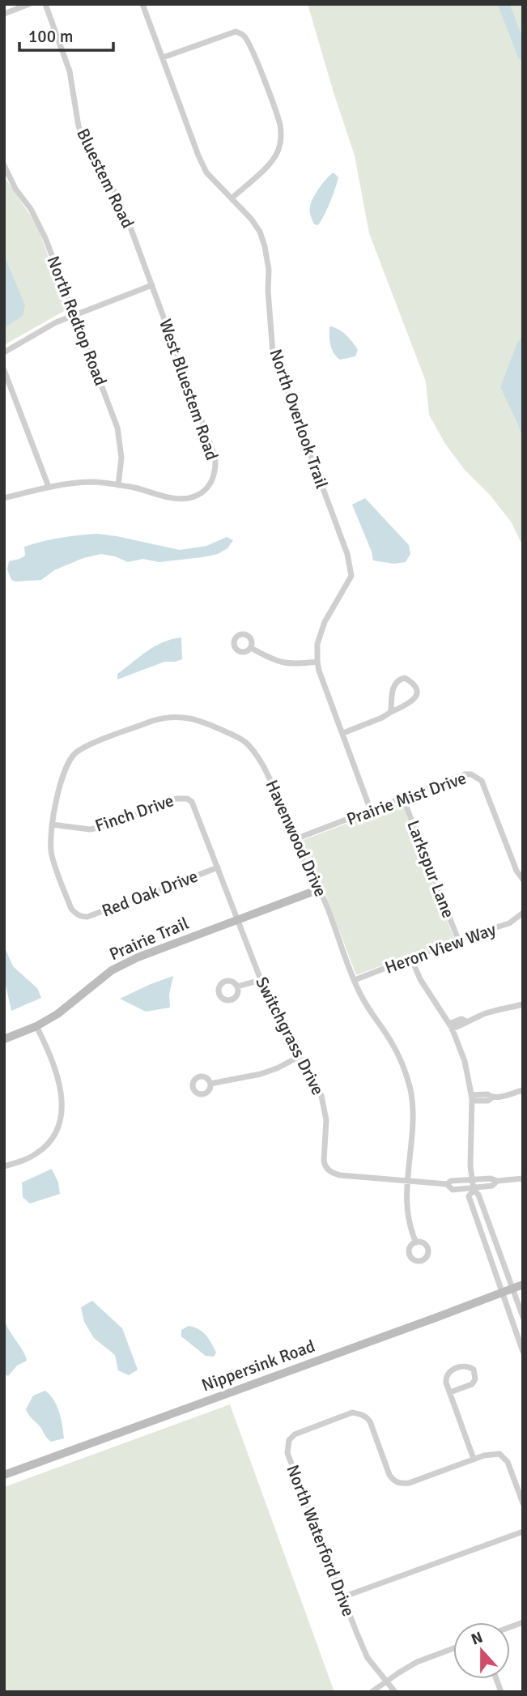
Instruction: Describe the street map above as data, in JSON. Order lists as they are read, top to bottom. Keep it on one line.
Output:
{"streets":{"street":["Bluestem Road","North Redtop Road","West Bluestem Road","North Overlook Trail","Prairie Mist Drive","Finch Drive","Havenwood Drive","Larkspur Lane","Red Oak Drive","Prairie Trail","Heron View Way","Switchgrass Drive","Nippersink Road","North Waterford Drive"]},"crossings":[["Bluestem Road","West Bluestem Road"],["North Redtop Road","West Bluestem Road"],["North Overlook Trail","Prairie Mist Drive"],["Prairie Mist Drive","Havenwood Drive"],["Prairie Mist Drive","Larkspur Lane"],["Finch Drive","Havenwood Drive"],["Finch Drive","Red Oak Drive"],["Finch Drive","Prairie Trail"],["Finch Drive","Switchgrass Drive"],["Havenwood Drive","Red Oak Drive"],["Havenwood Drive","Prairie Trail"],["Havenwood Drive","Heron View Way"],["Havenwood Drive","Switchgrass Drive"],["Larkspur Lane","Heron View Way"],["Prairie Trail","Switchgrass Drive"]],"scale_bar":"100 m","north":"top"}
